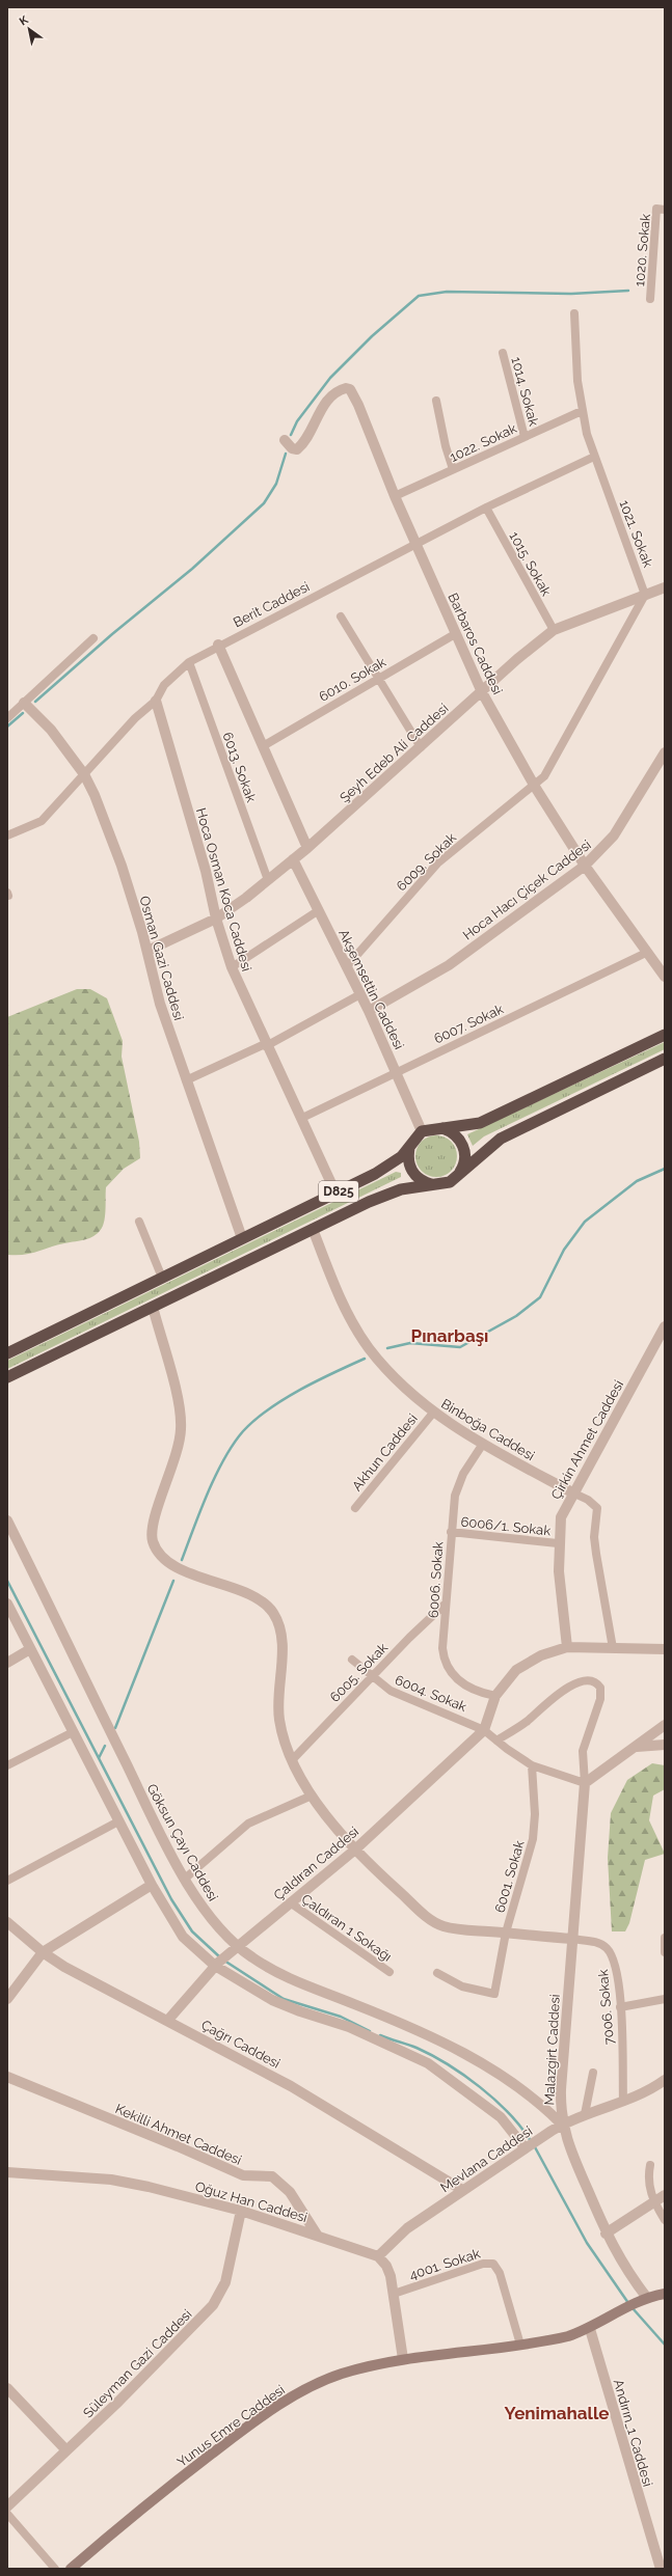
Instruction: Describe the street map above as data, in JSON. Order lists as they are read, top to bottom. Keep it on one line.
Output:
{"streets":{"highway":["D825"],"main road":["Yunus Emre Caddesi"],"street":["1020. Sokak","1014. Sokak","1022. Sokak","1021. Sokak","1015. Sokak","Berit Caddesi","Barbaros Caddesi","6010. Sokak","Şeyh Edeb Ali Caddesi","6013. Sokak","6009. Sokak","Hoca Osman Koca Caddesi","Hoca Hacı Çiçek Caddesi","Osman Gazi Caddesi","Akşemsettin Caddesi","6007. Sokak","Binboğa Caddesi","Çirkin Ahmet Caddesi","Akhun Caddesi","6006/1. Sokak","6006. Sokak","6005. Sokak","6004. Sokak","Göksun Çayı Caddesi","Çaldıran Caddesi","6001. Sokak","Çaldıran 1 Sokağı","7006. Sokak","Çağrı Caddesi","Malazgirt Caddesi","Kekilli Ahmet Caddesi","Mevlana Caddesi","Oğuz Han Caddesi","4001. Sokak","Süleyman Gazi Caddesi","Andırın_1 Caddesi"]},"crossings":[["1014. Sokak","1022. Sokak"],["1022. Sokak","1021. Sokak"],["1022. Sokak","Barbaros Caddesi"],["1021. Sokak","Berit Caddesi"],["1021. Sokak","Şeyh Edeb Ali Caddesi"],["1015. Sokak","Berit Caddesi"],["1015. Sokak","Şeyh Edeb Ali Caddesi"],["Berit Caddesi","Barbaros Caddesi"],["Berit Caddesi","6013. Sokak"],["Berit Caddesi","Hoca Osman Koca Caddesi"],["Berit Caddesi","Osman Gazi Caddesi"],["Barbaros Caddesi","6010. Sokak"],["Barbaros Caddesi","Şeyh Edeb Ali Caddesi"],["Barbaros Caddesi","6009. Sokak"],["Barbaros Caddesi","Hoca Hacı Çiçek Caddesi"],["Barbaros Caddesi","6007. Sokak"],["Şeyh Edeb Ali Caddesi","6013. Sokak"],["Şeyh Edeb Ali Caddesi","Hoca Osman Koca Caddesi"],["Şeyh Edeb Ali Caddesi","Osman Gazi Caddesi"],["Şeyh Edeb Ali Caddesi","Akşemsettin Caddesi"],["6009. Sokak","Akşemsettin Caddesi"],["Hoca Osman Koca Caddesi","6007. Sokak"],["Hoca Osman Koca Caddesi","D825"],["Hoca Hacı Çiçek Caddesi","Akşemsettin Caddesi"],["Osman Gazi Caddesi","D825"],["Akşemsettin Caddesi","6007. Sokak"],["Akşemsettin Caddesi","D825"],["D825","Binboğa Caddesi"],["Binboğa Caddesi","Çirkin Ahmet Caddesi"],["Binboğa Caddesi","Akhun Caddesi"],["Binboğa Caddesi","6006. Sokak"],["Çirkin Ahmet Caddesi","6006/1. Sokak"],["6006/1. Sokak","6006. Sokak"],["6006. Sokak","6005. Sokak"],["6005. Sokak","6004. Sokak"],["6004. Sokak","Çaldıran Caddesi"],["6004. Sokak","6001. Sokak"],["6004. Sokak","Malazgirt Caddesi"],["Göksun Çayı Caddesi","Çaldıran Caddesi"],["Göksun Çayı Caddesi","Malazgirt Caddesi"],["Göksun Çayı Caddesi","Mevlana Caddesi"],["Çaldıran Caddesi","Çaldıran 1 Sokağı"],["Çaldıran Caddesi","Çağrı Caddesi"],["7006. Sokak","Malazgirt Caddesi"],["7006. Sokak","Mevlana Caddesi"],["Çağrı Caddesi","Mevlana Caddesi"],["Malazgirt Caddesi","Mevlana Caddesi"],["Malazgirt Caddesi","Yunus Emre Caddesi"],["Kekilli Ahmet Caddesi","Oğuz Han Caddesi"],["Mevlana Caddesi","Oğuz Han Caddesi"],["Oğuz Han Caddesi","Süleyman Gazi Caddesi"],["4001. Sokak","Yunus Emre Caddesi"],["Yunus Emre Caddesi","Andırın_1 Caddesi"]],"districts":["Pınarbaşı","Yenimahalle"],"north":"top left"}
